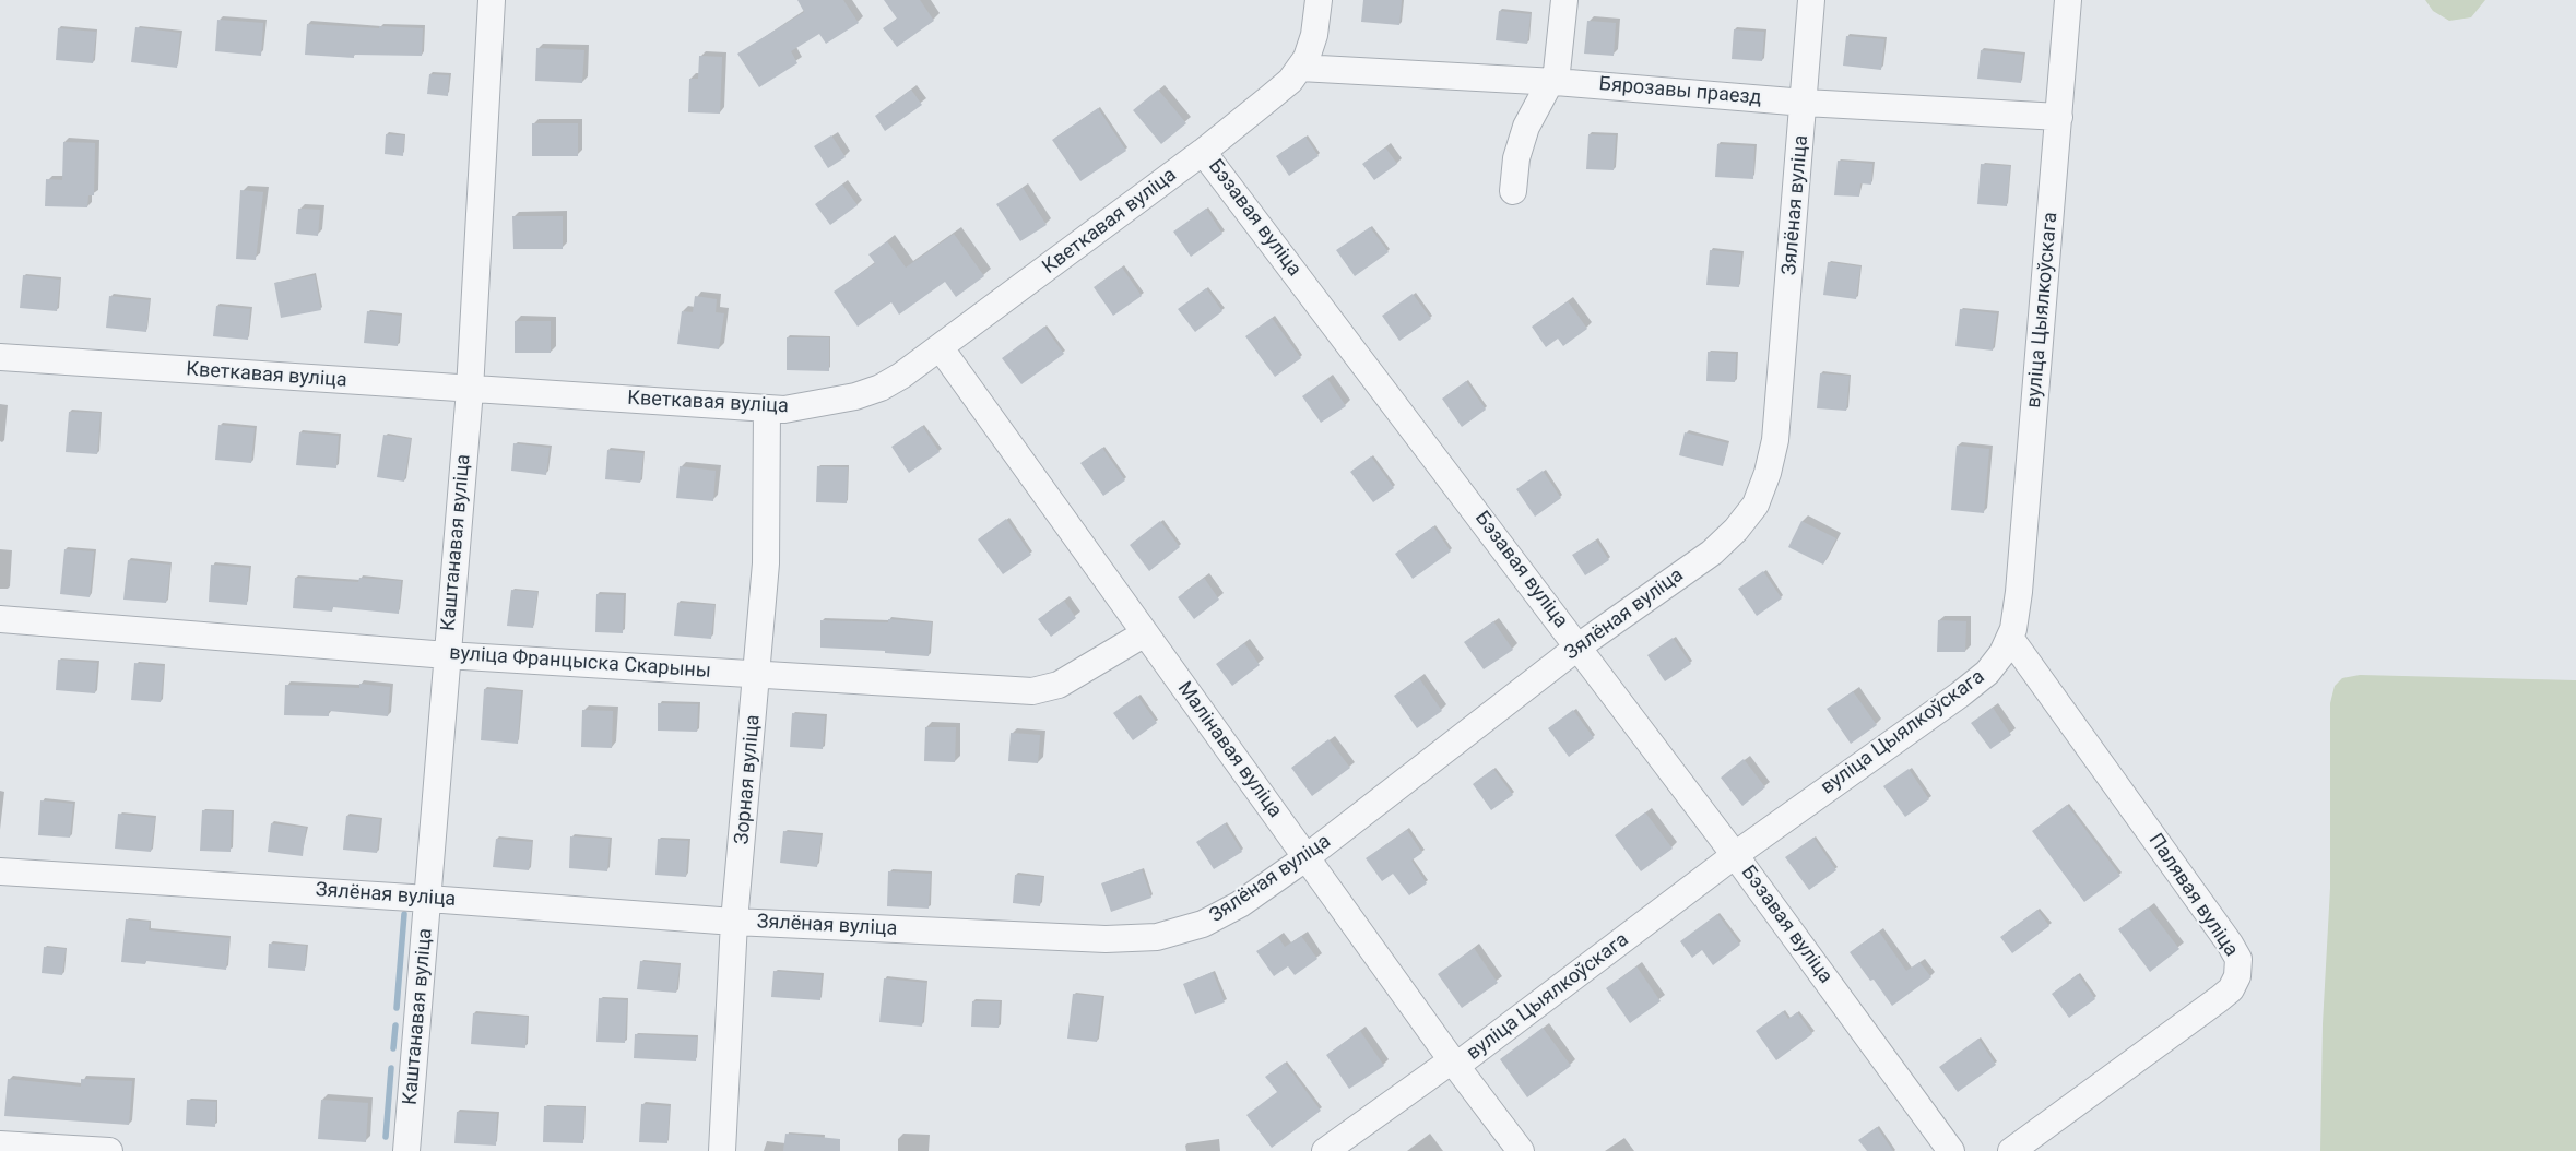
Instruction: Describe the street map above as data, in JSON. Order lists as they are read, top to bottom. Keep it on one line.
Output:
{"streets":{"street":["Бярозавы праезд","Зялёная вуліца","Бэзавая вуліца","Кветкавая вуліца","вуліца Цыялкоўскага","Каштанавая вуліца","вуліца Францыска Скарыны","Малінавая вуліца","Зорная вуліца","Палявая вуліца"]},"crossings":[["Бярозавы праезд","Зялёная вуліца"],["Бярозавы праезд","Кветкавая вуліца"],["Бярозавы праезд","вуліца Цыялкоўскага"],["Зялёная вуліца","Бэзавая вуліца"],["Зялёная вуліца","Каштанавая вуліца"],["Зялёная вуліца","Малінавая вуліца"],["Зялёная вуліца","Зорная вуліца"],["Бэзавая вуліца","Кветкавая вуліца"],["Бэзавая вуліца","вуліца Цыялкоўскага"],["Кветкавая вуліца","Каштанавая вуліца"],["Кветкавая вуліца","Малінавая вуліца"],["Кветкавая вуліца","Зорная вуліца"],["вуліца Цыялкоўскага","Малінавая вуліца"],["вуліца Цыялкоўскага","Палявая вуліца"],["Каштанавая вуліца","вуліца Францыска Скарыны"],["вуліца Францыска Скарыны","Малінавая вуліца"],["вуліца Францыска Скарыны","Зорная вуліца"]]}
